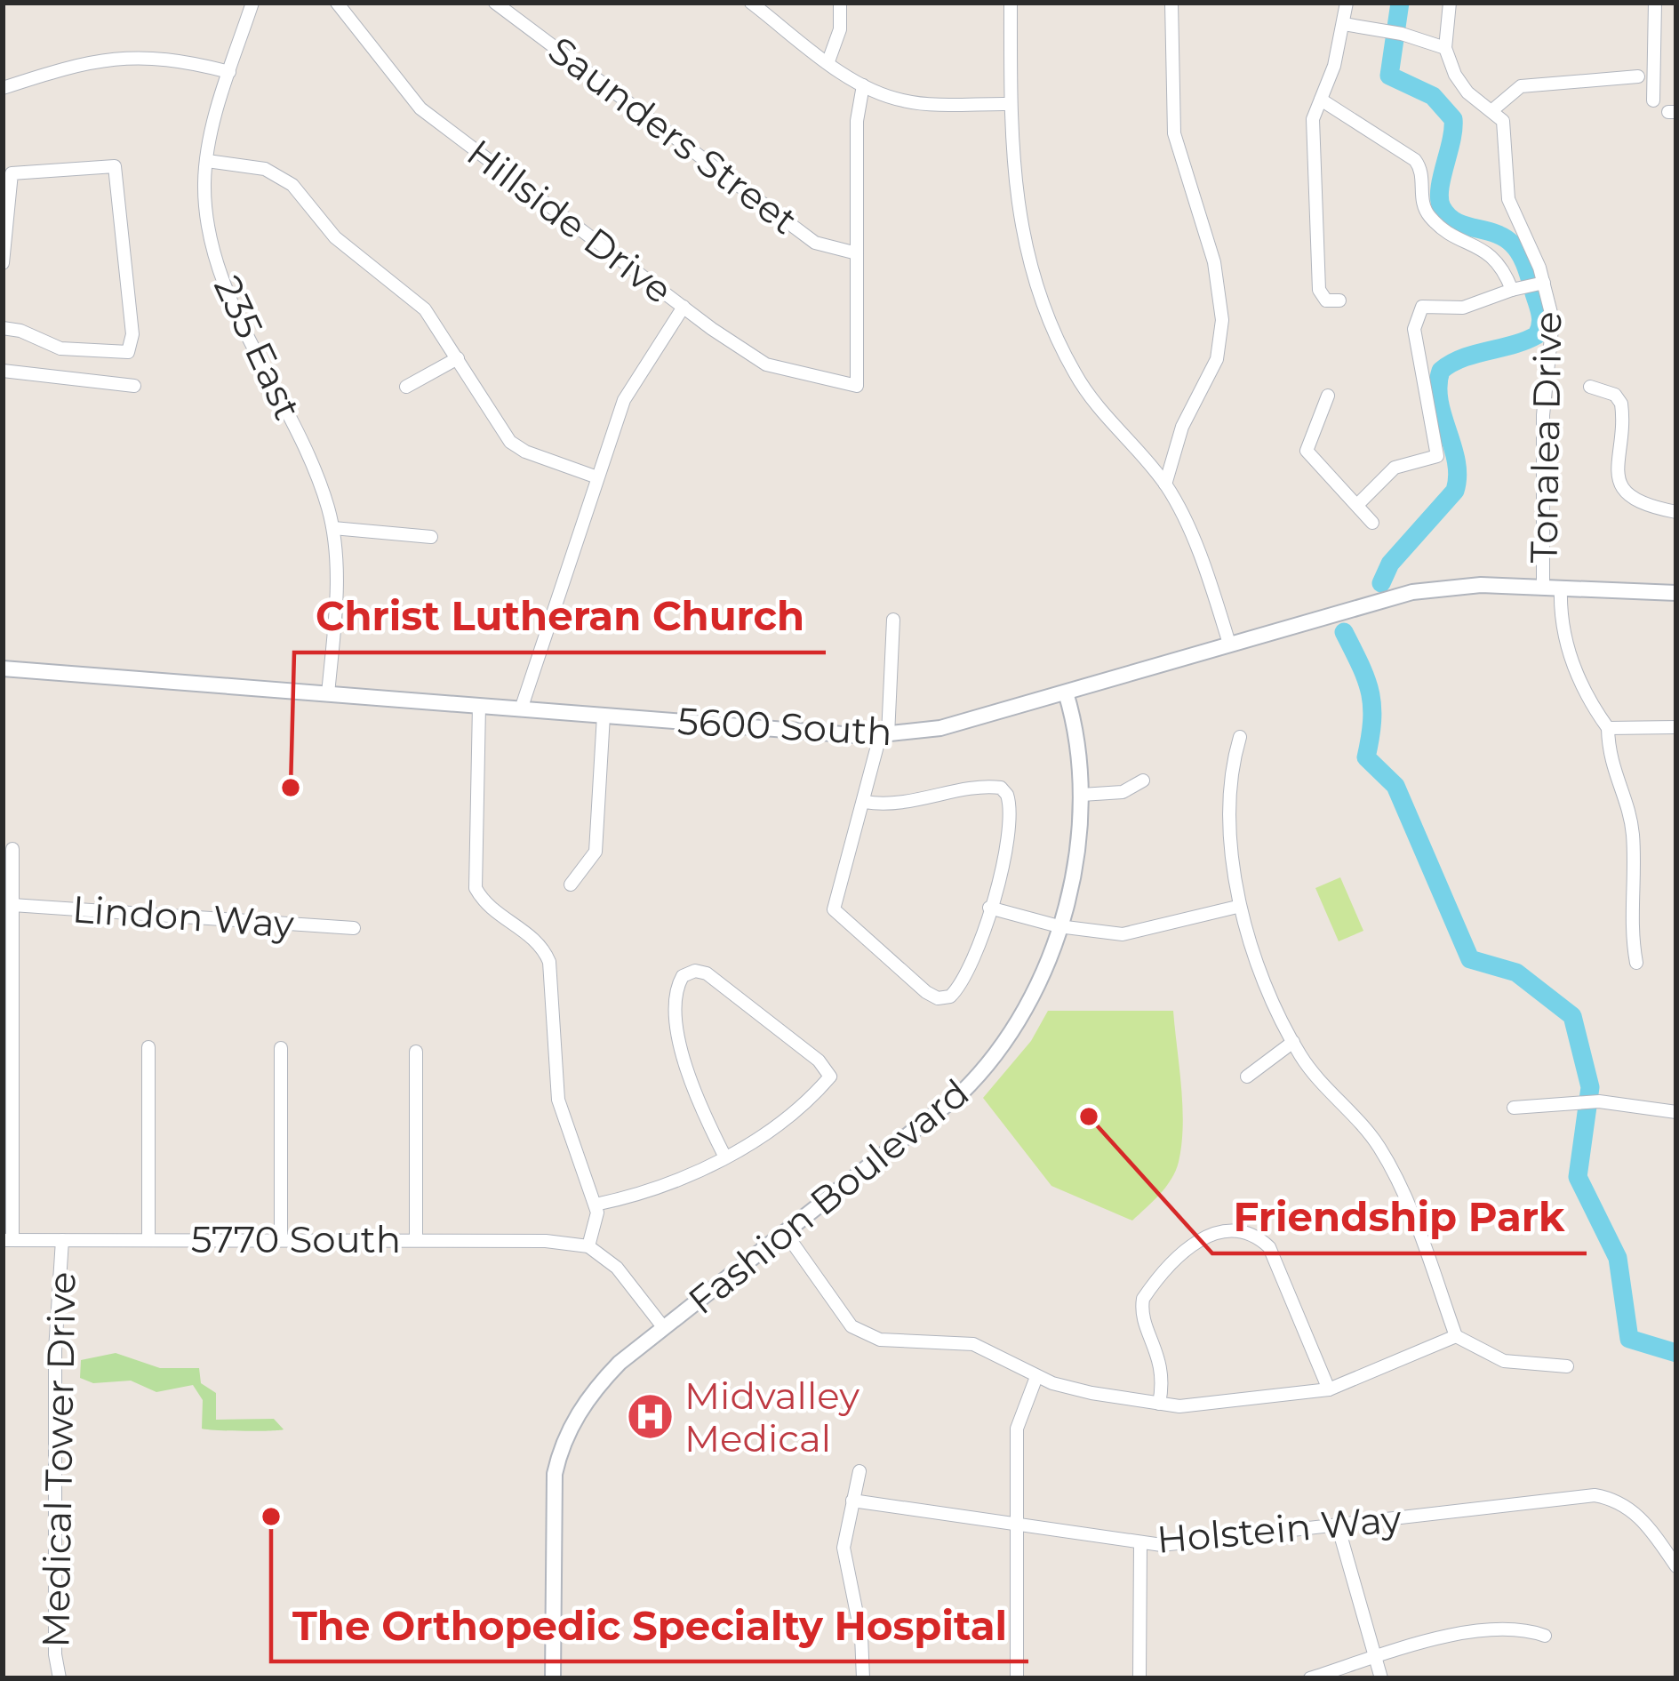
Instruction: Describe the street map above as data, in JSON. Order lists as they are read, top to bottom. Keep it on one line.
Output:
{"streets":{"street":["Saunders Street","Hillside Drive","235 East","Tonalea Drive","5600 South","Lindon Way","Fashion Boulevard","5770 South","Medical Tower Drive","Holstein Way"]},"crossings":[["Hillside Drive","5600 South"],["235 East","5600 South"],["Tonalea Drive","5600 South"],["5600 South","Fashion Boulevard"],["5770 South","Medical Tower Drive"]],"places":{"other":["Christ Lutheran Church","Friendship Park","The Orthopedic Specialty Hospital"],"hospital":["Midvalley Medical"]}}
